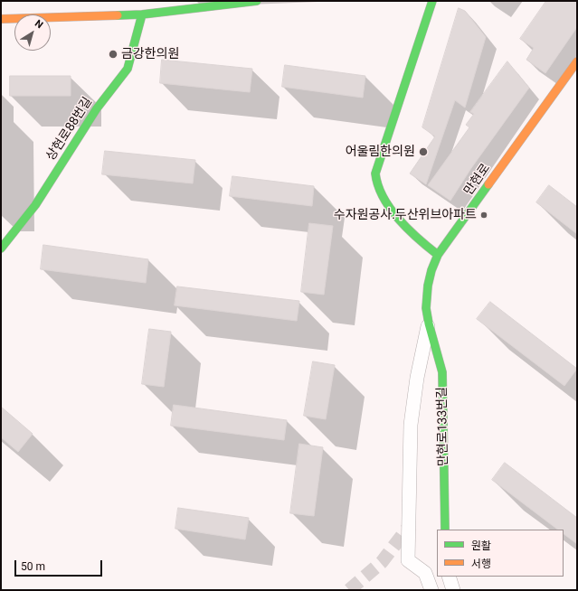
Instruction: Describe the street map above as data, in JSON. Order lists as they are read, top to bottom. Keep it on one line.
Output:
{"streets":{"street":["상현로88번길","만현로","만현로133번길"]},"crossings":[["만현로","만현로133번길"]],"places":["금강한의원","어울림한의원","수자원공사.두산위브아파트"],"legend":["원활","서행"],"scale_bar":"50 m","north":"top right"}
